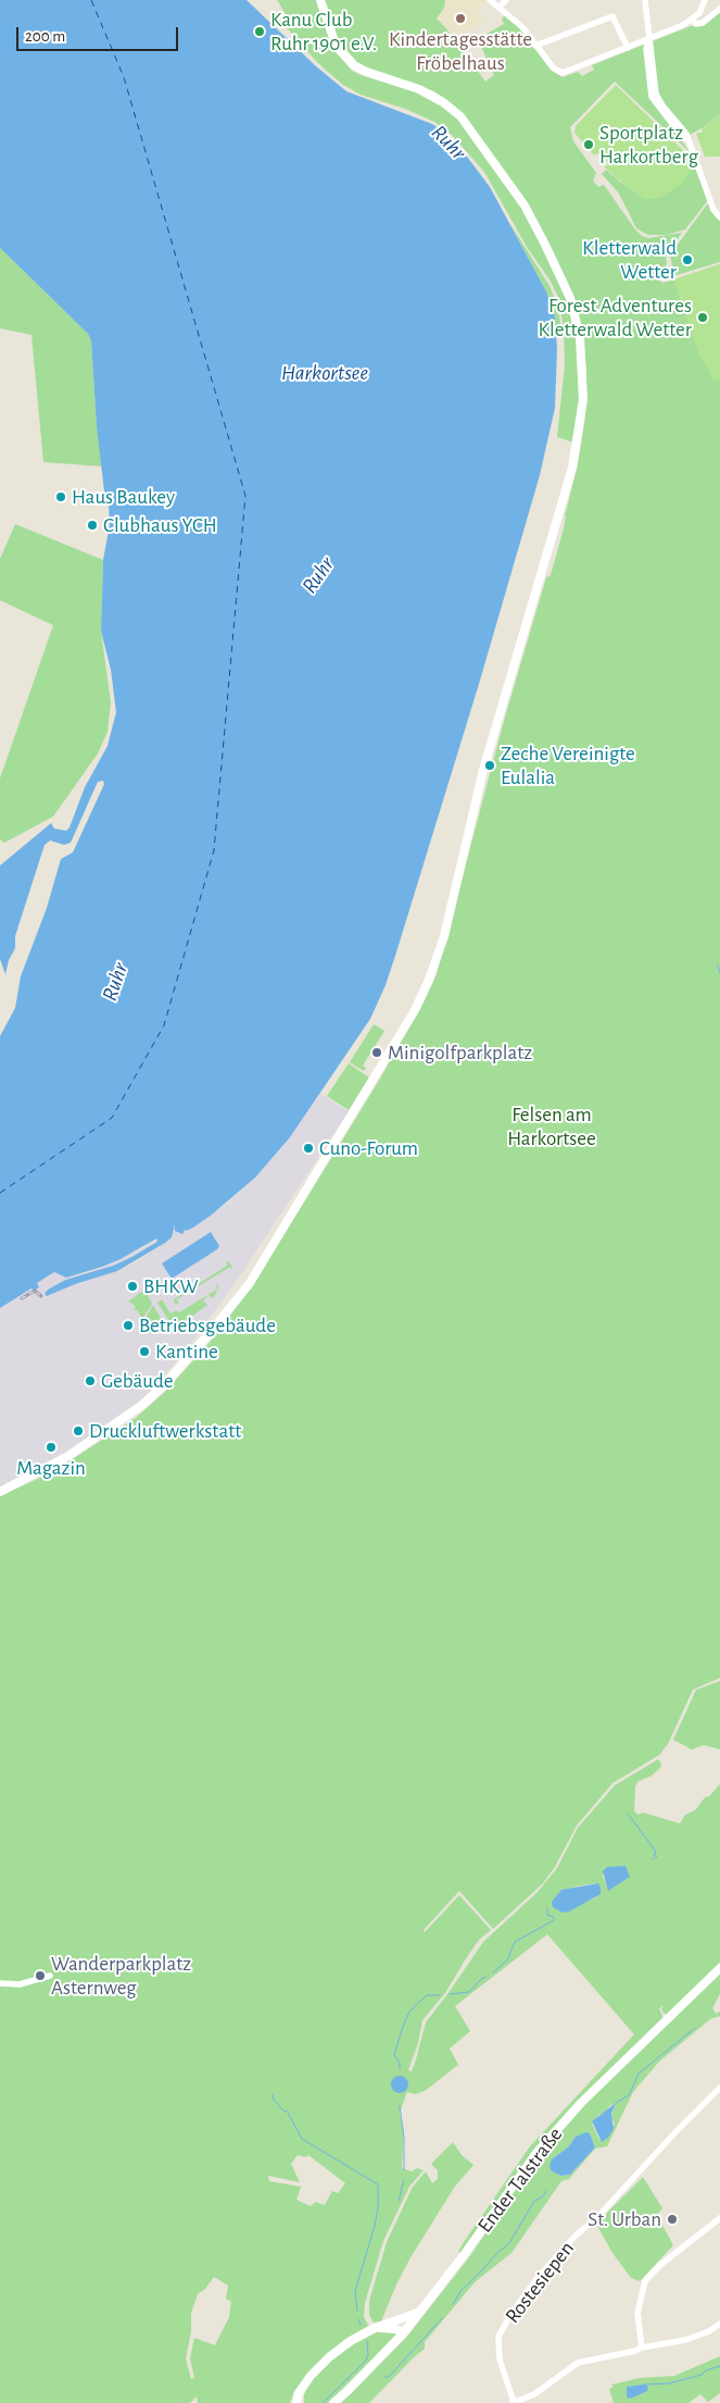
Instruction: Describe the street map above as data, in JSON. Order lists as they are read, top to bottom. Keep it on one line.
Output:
{"streets":{"main road":["Ender Talstraße"],"street":["Rostesiepen"]},"water":["Ruhr","Harkortsee"],"parks":["Felsen am Harkortsee"],"places":["Kindertagesstätte Fröbelhaus","Kanu Club Ruhr 1901 e.V.","Sportplatz Harkortberg","Kletterwald Wetter","Forest Adventures Kletterwald Wetter","Haus Baukey","Clubhaus YCH","Zeche Vereinigte Eulalia","Minigolfparkplatz","Cuno-Forum","BHKW","Betriebsgebäude","Kantine","Gebäude","Druckluftwerkstatt","Magazin","Wanderparkplatz Asternweg","St. Urban"],"scale_bar":"200 m"}
